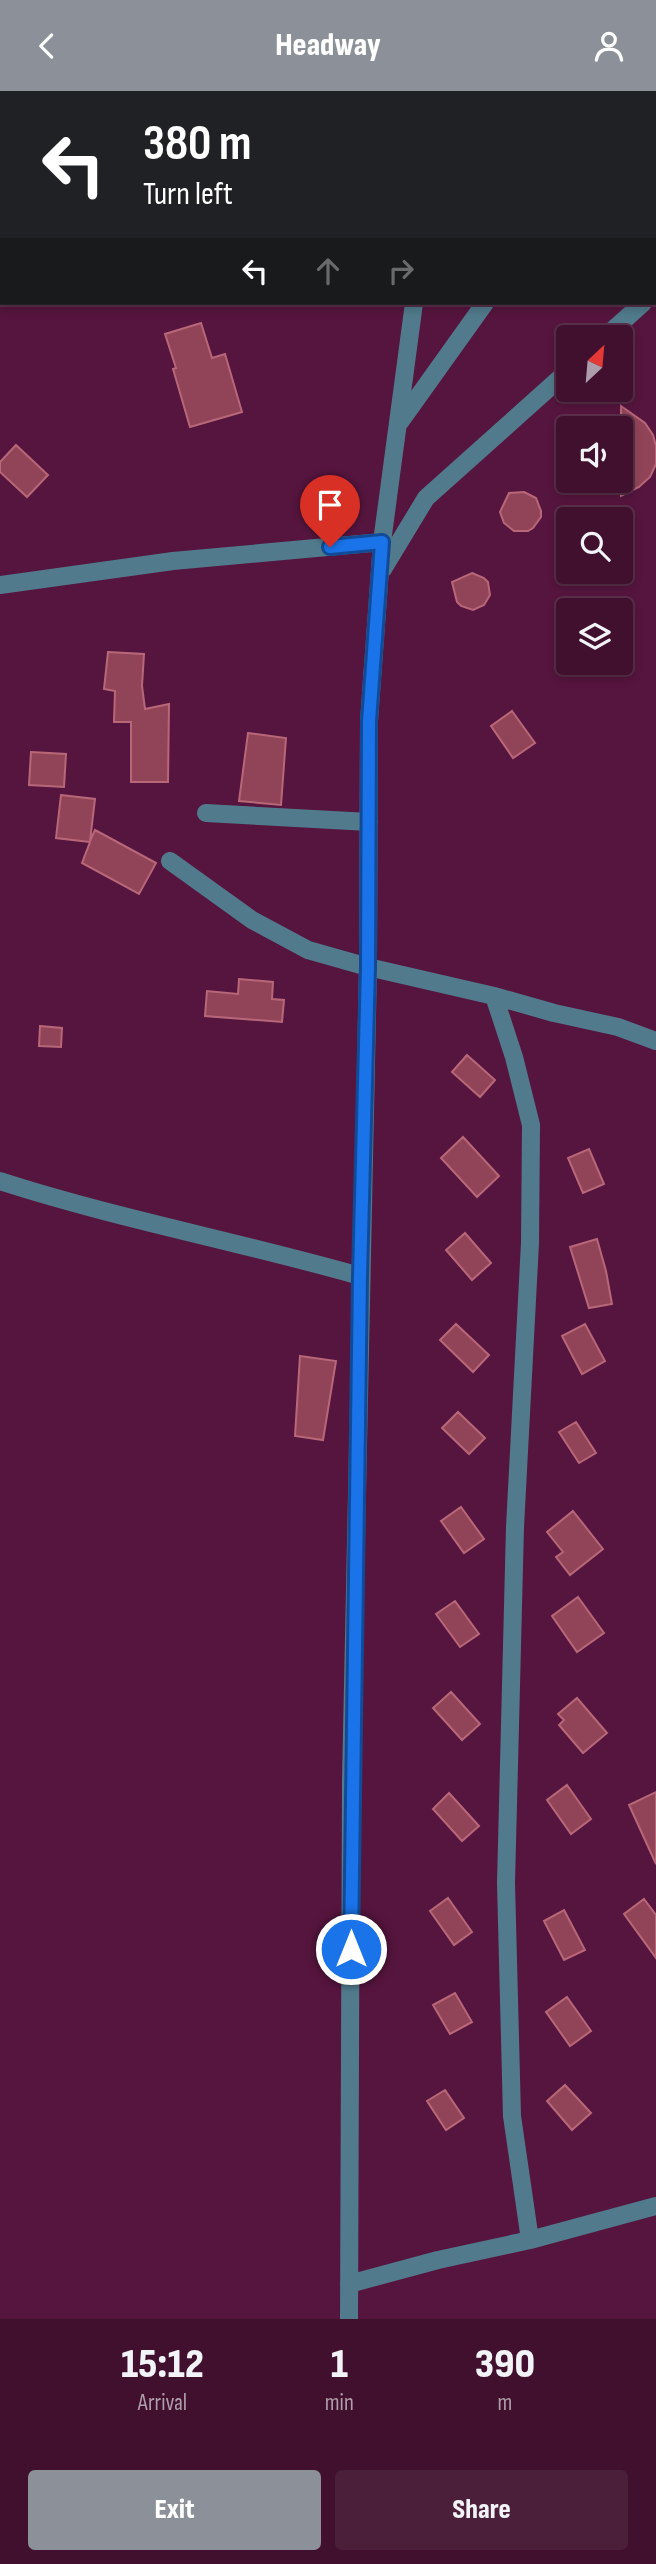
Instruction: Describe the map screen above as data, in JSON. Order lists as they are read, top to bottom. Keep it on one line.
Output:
{"north":"top right","page":{"header":"Headway","turn":["380 m","Turn left"],"eta":["15:12","Arrival","1","min","390","m"],"buttons":["Exit","Share"]}}
